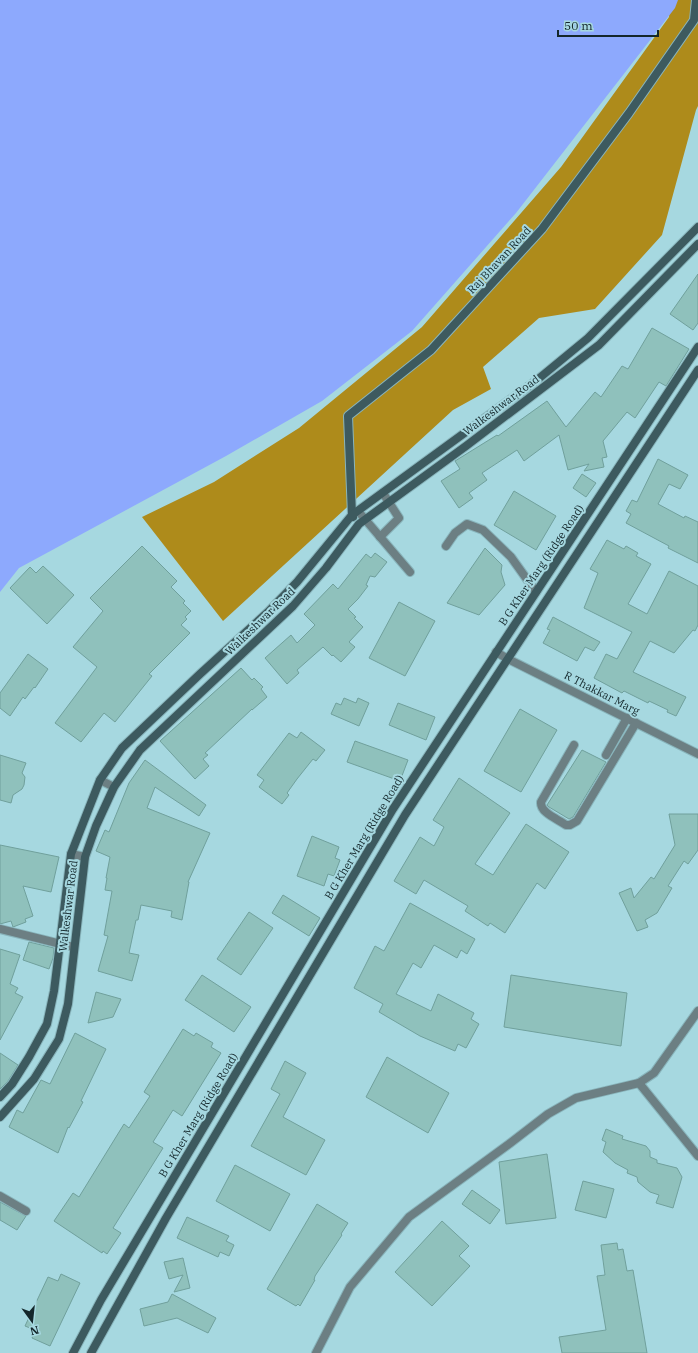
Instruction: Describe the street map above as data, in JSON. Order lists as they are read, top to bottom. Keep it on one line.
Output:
{"streets":{"street":["Raj Bhavan Road","Walkeshwar Road","B G Kher Marg (Ridge Road)","R Thakkar Marg"]},"crossings":[["Raj Bhavan Road","Walkeshwar Road"],["B G Kher Marg (Ridge Road)","R Thakkar Marg"]],"scale_bar":"50 m","north":"bottom"}
